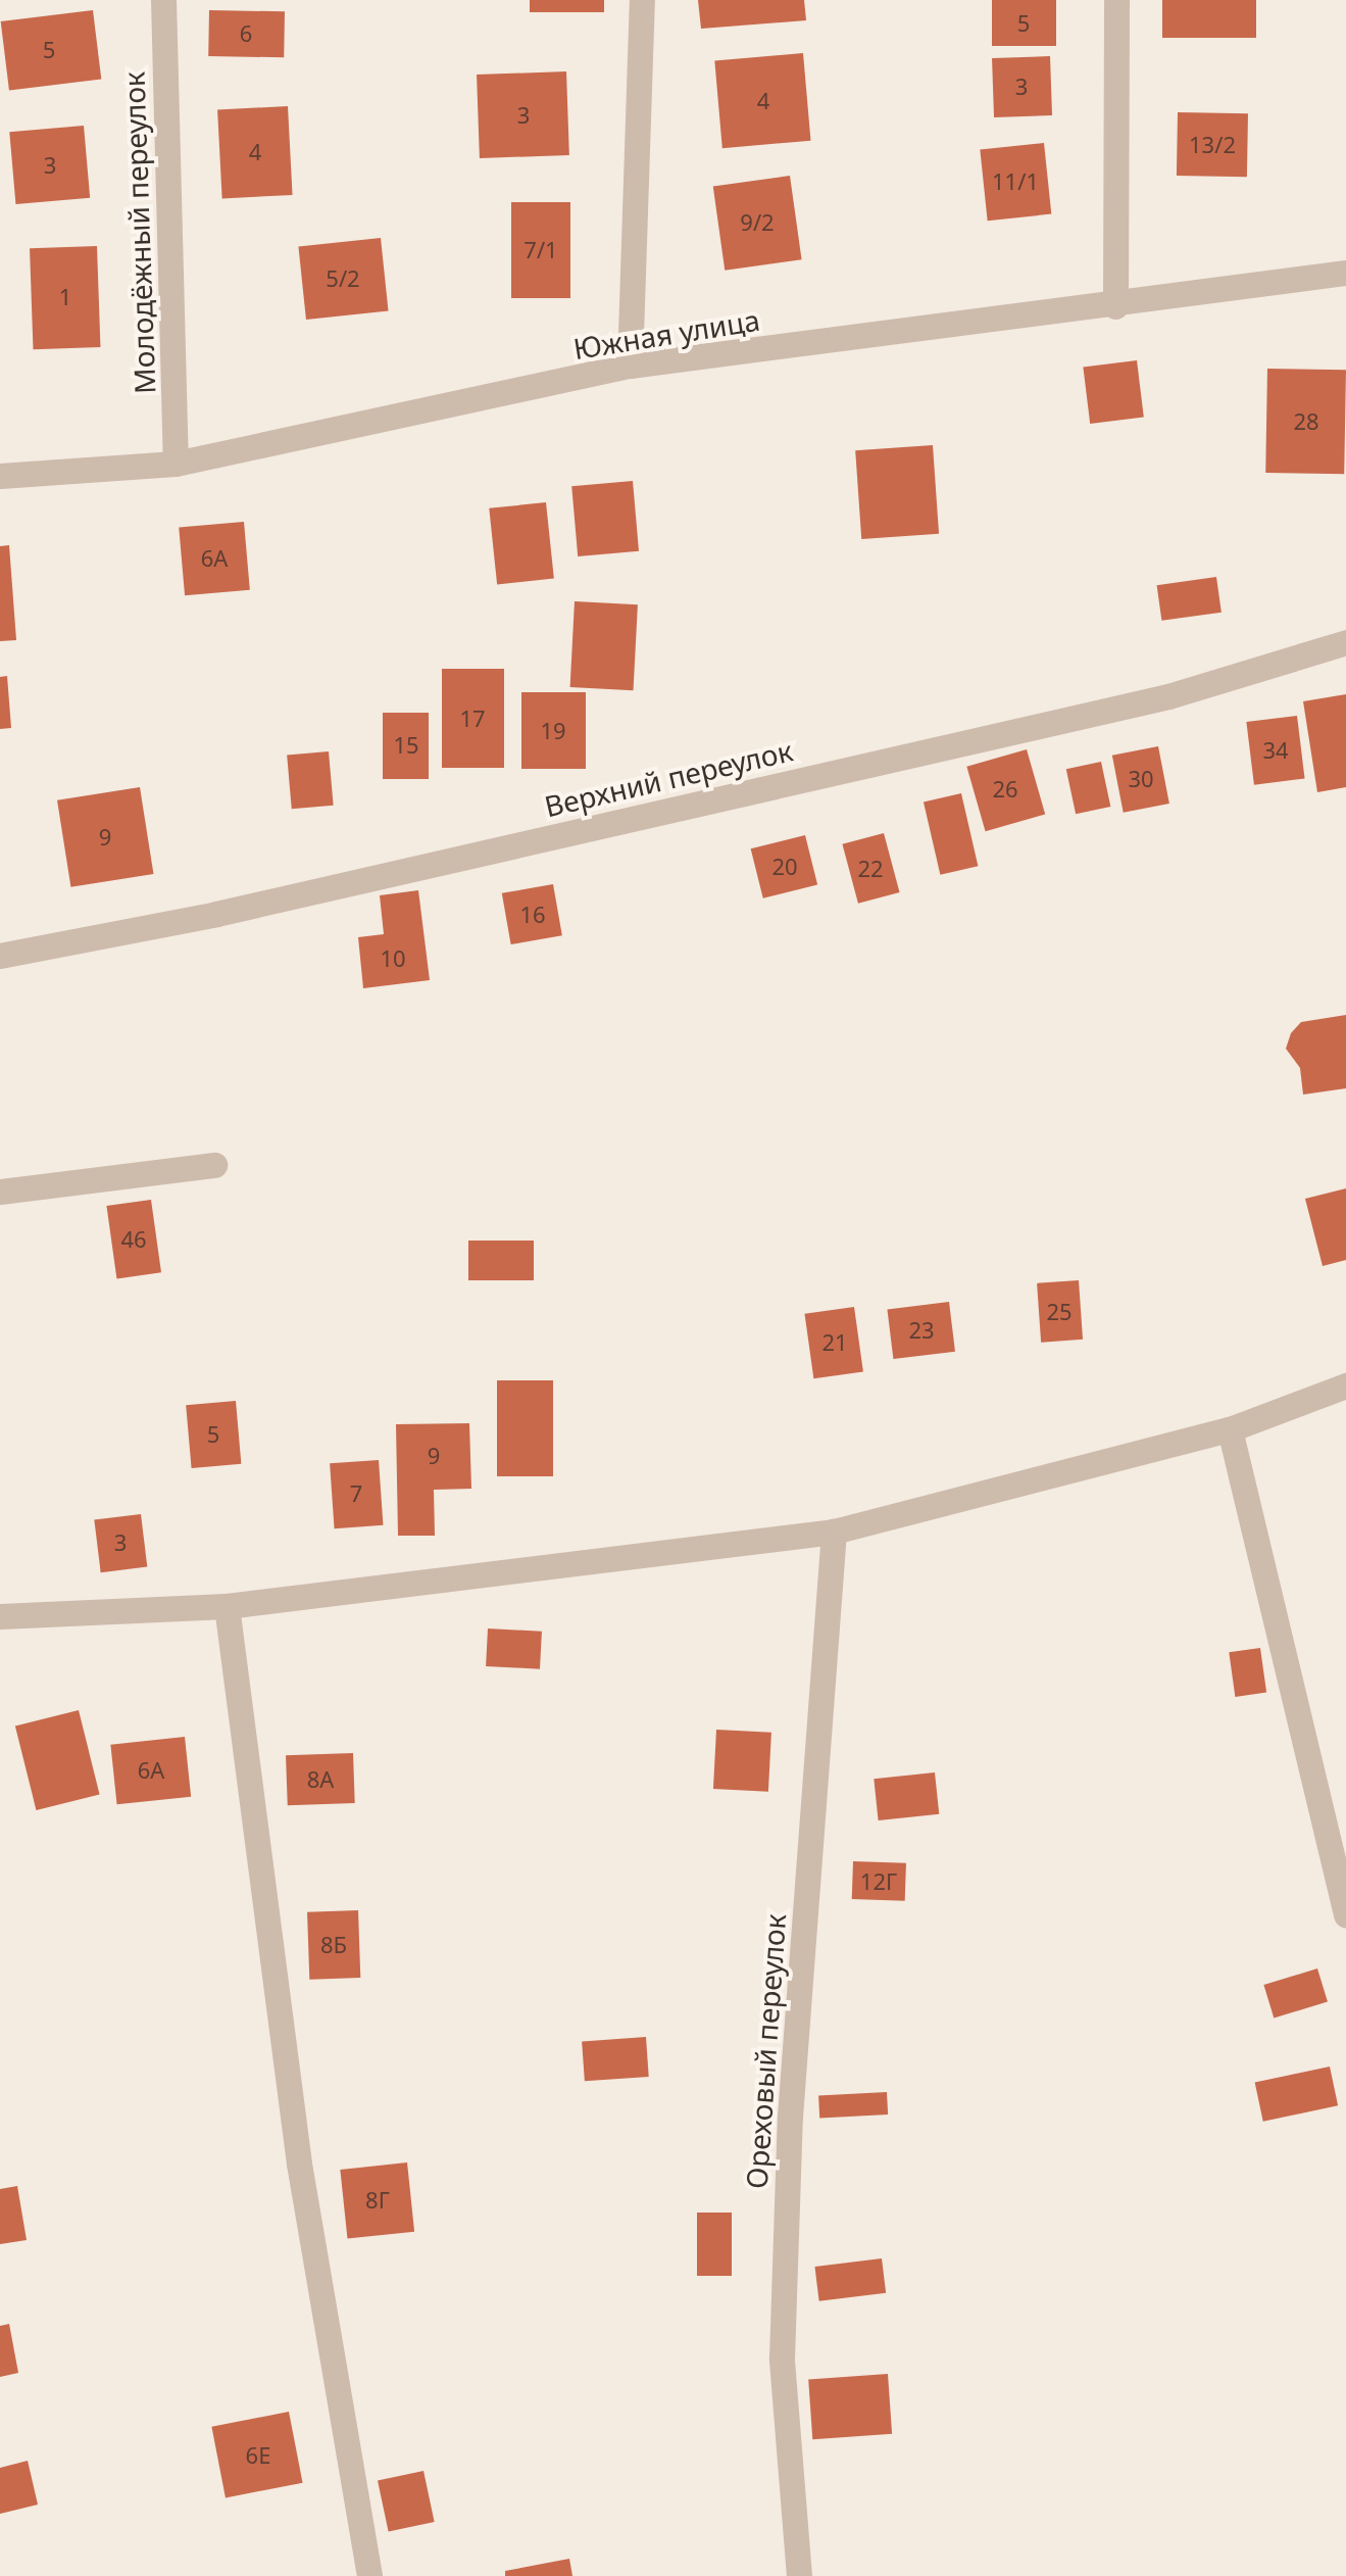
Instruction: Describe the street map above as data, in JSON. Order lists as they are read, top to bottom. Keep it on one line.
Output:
{"streets":{"street":["Молодёжный переулок","Южная улица","Верхний переулок","Ореховый переулок"]},"crossings":[["Молодёжный переулок","Южная улица"]],"house_numbers":["5","6","5","3","4","3","13/2","4","3","11/1","9/2","7/1","5/2","1","28","6А","17","19","15","34","30","26","9","20","22","16","10","46","25","23","21","5","9","7","3","6А","8А","12Г","8Б","8Г","6Е"]}
